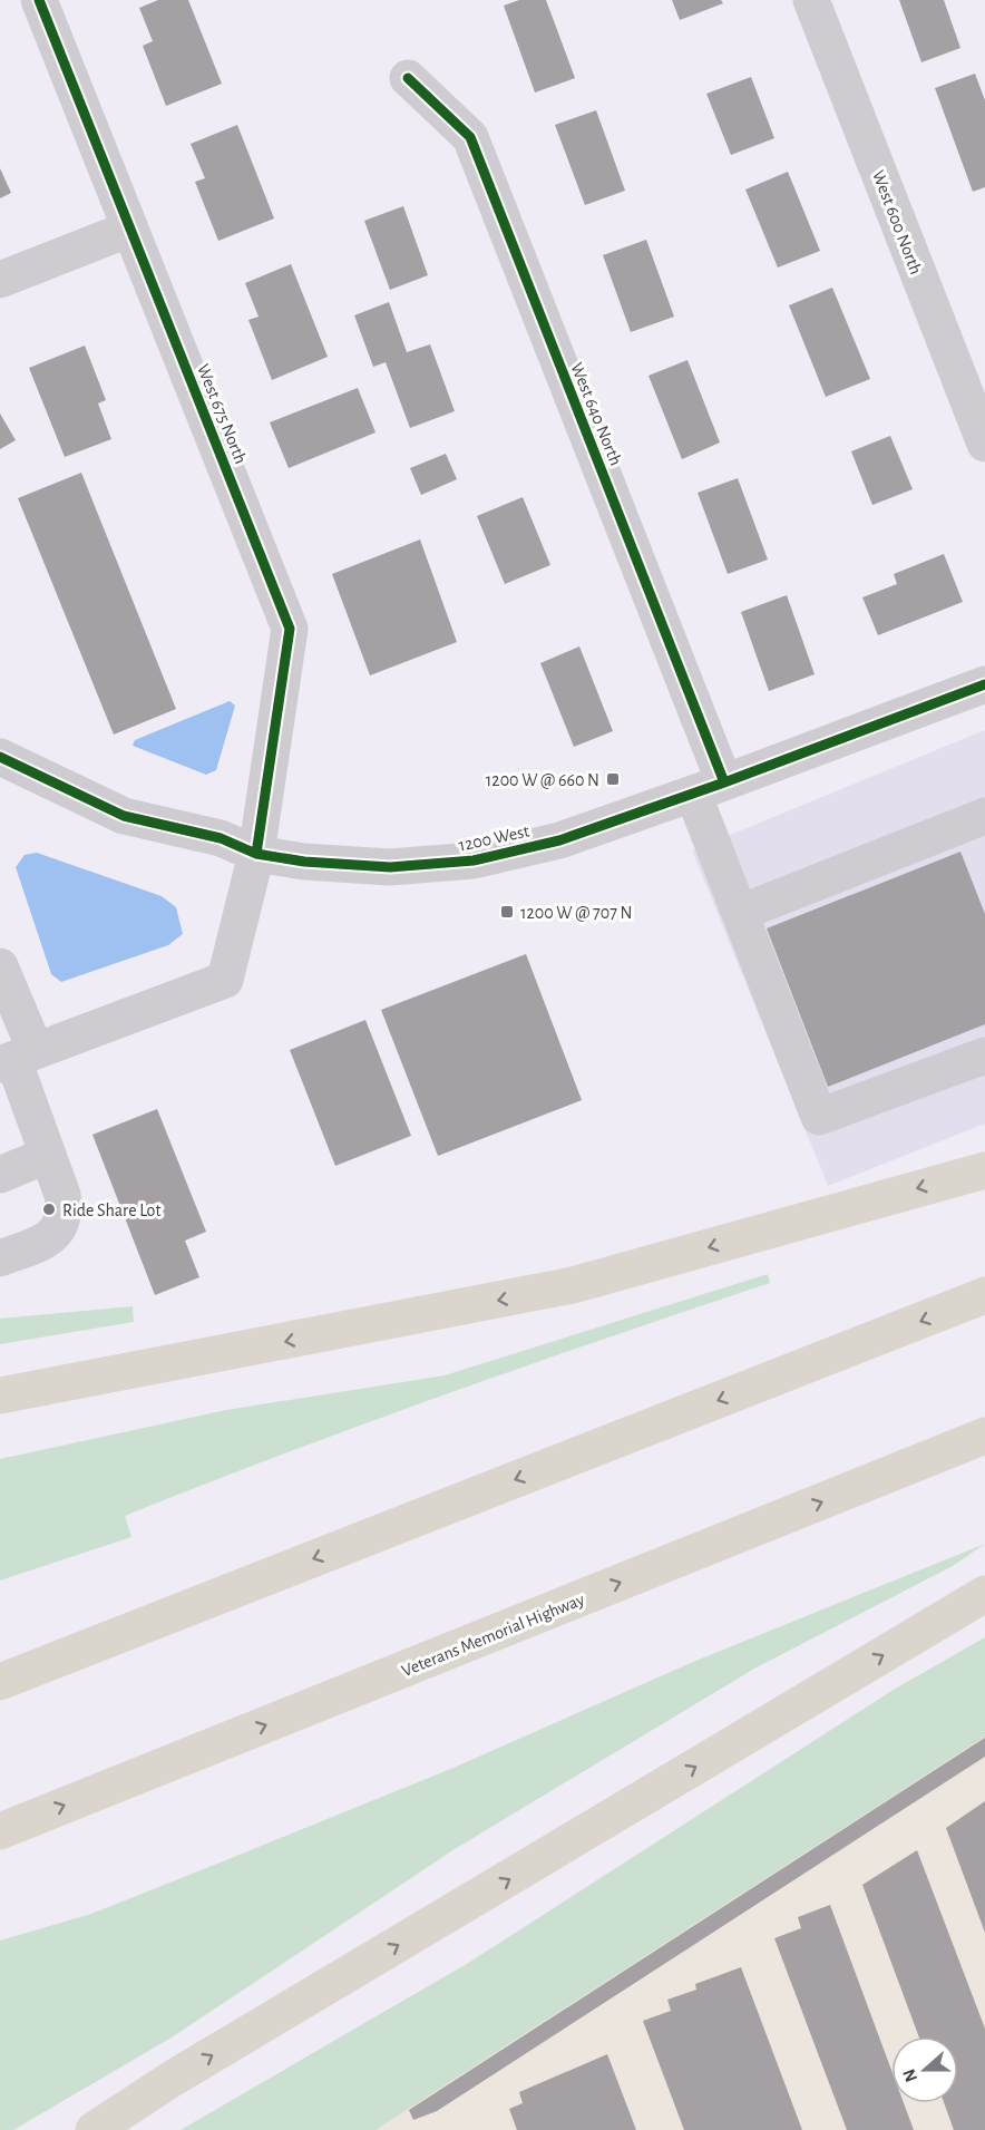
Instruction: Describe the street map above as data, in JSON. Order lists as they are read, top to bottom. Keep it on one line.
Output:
{"streets":{"highway":["Veterans Memorial Highway"],"street":["West 600 North","West 675 North","West 640 North","1200 West"]},"crossings":[["West 675 North","1200 West"],["West 640 North","1200 West"]],"places":{"transit":["1200 W @ 660 N","1200 W @ 707 N"],"other":["Ride Share Lot"]},"north":"left"}
